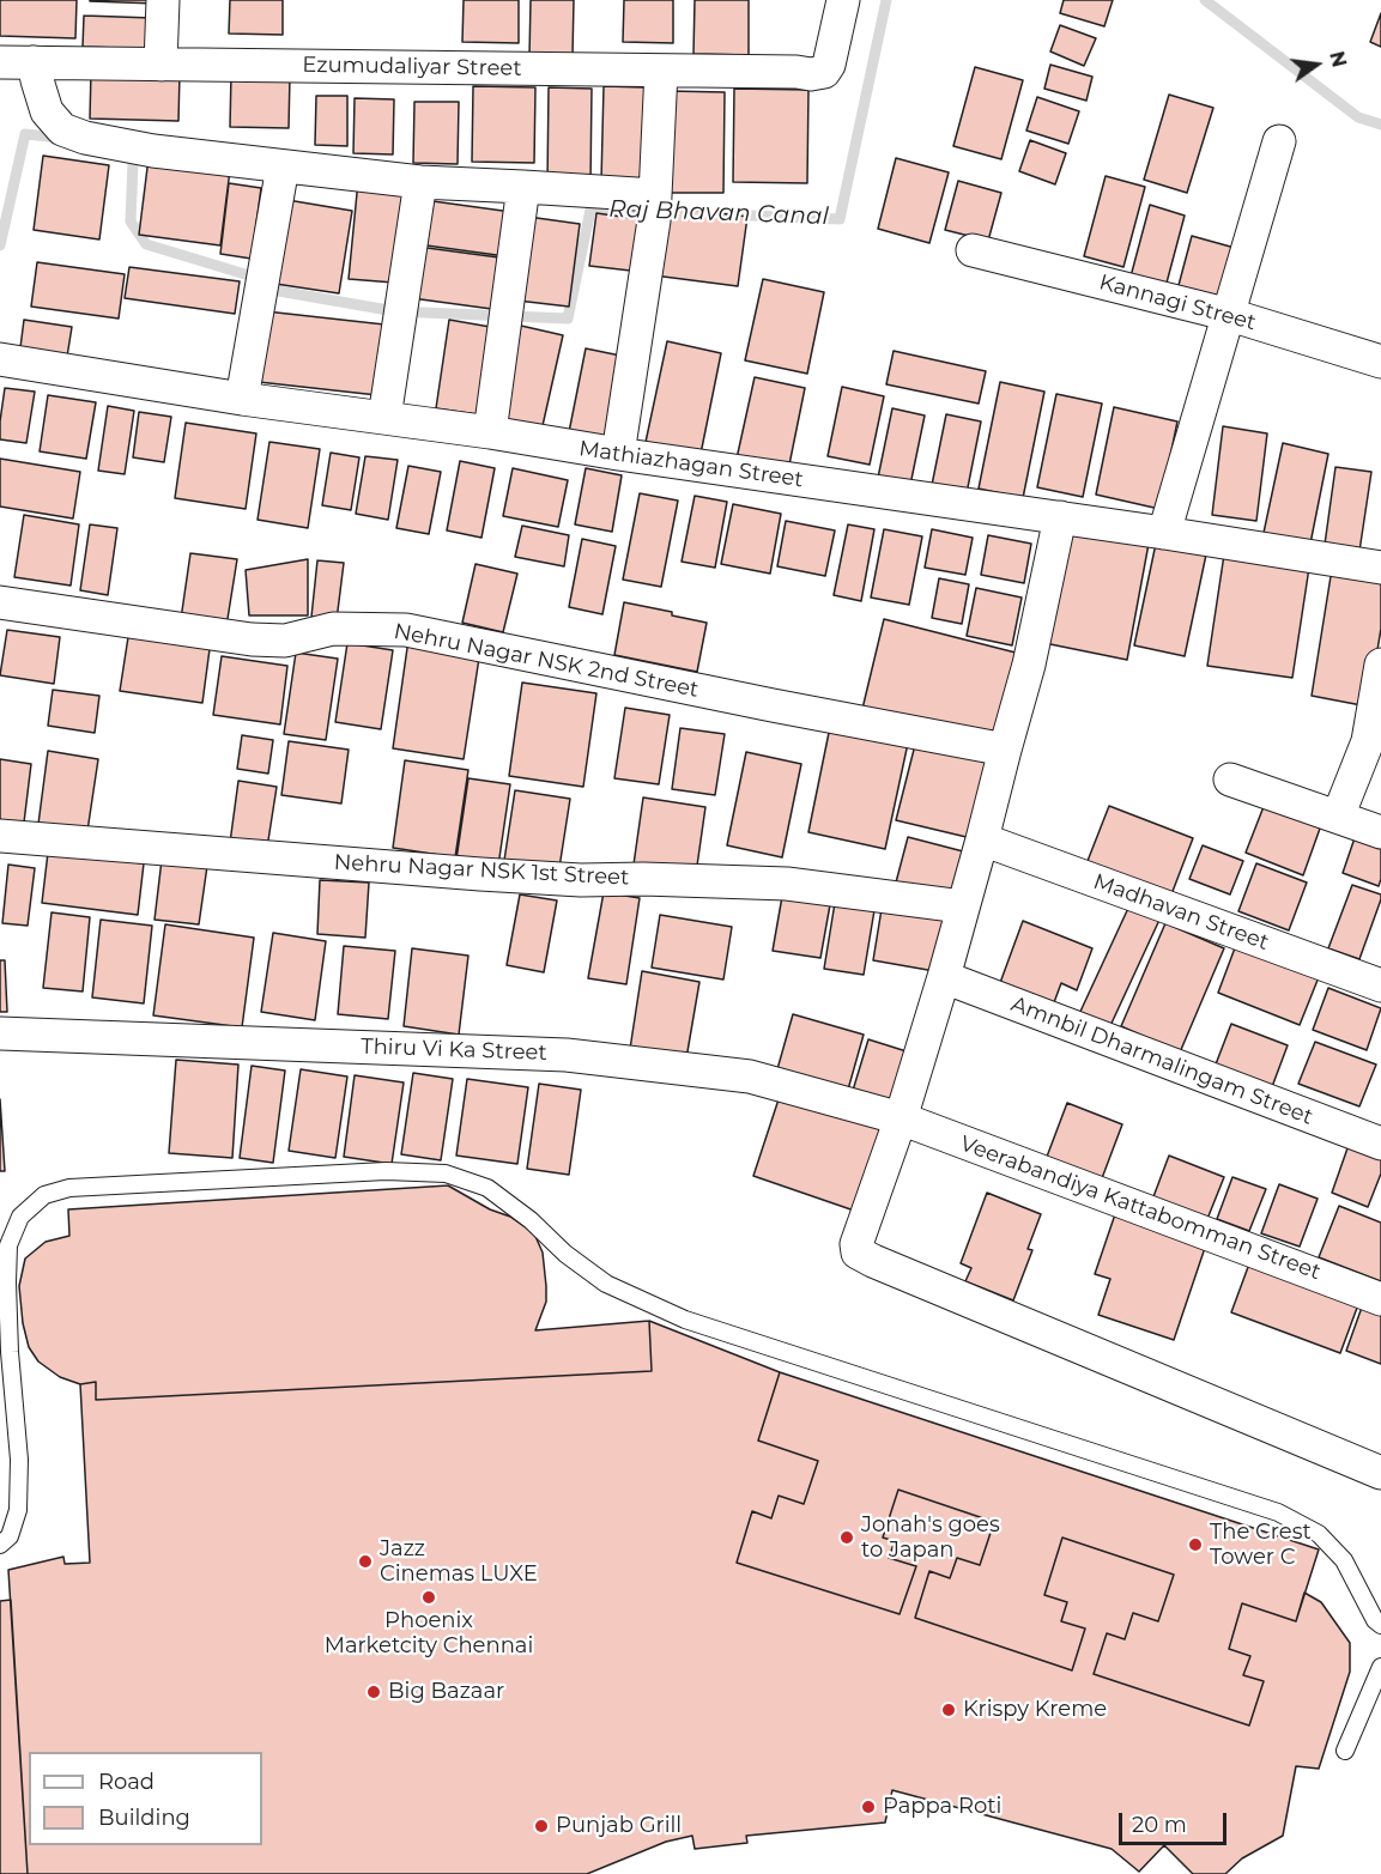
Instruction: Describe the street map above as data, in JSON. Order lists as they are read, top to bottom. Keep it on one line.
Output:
{"streets":{"street":["Ezumudaliyar Street","Kannagi Street","Mathiazhagan Street","Nehru Nagar NSK 2nd Street","Nehru Nagar NSK 1st Street","Madhavan Street","Thiru Vi Ka Street","Amnbil Dharmalingam Street","Veerabandiya Kattabomman Street"]},"crossings":[["Thiru Vi Ka Street","Veerabandiya Kattabomman Street"]],"water":["Raj Bhavan Canal"],"places":["Jonah's goes to Japan","The Crest Tower C","Jazz Cinemas LUXE","Phoenix Marketcity Chennai","Big Bazaar","Krispy Kreme","Pappa Roti","Punjab Grill"],"legend":["Road","Building"],"scale_bar":"20 m","north":"right"}
